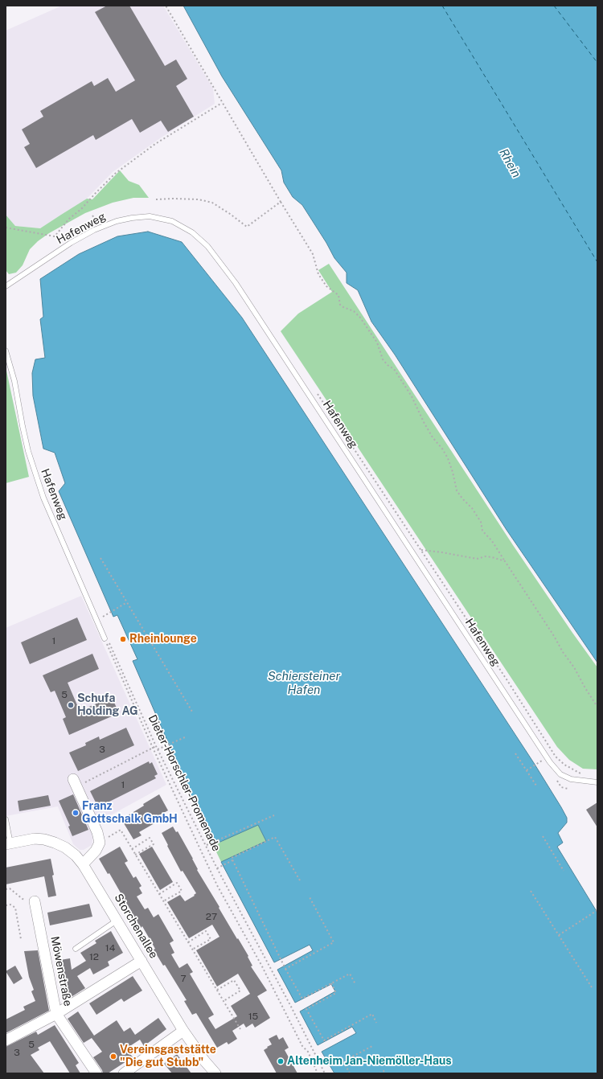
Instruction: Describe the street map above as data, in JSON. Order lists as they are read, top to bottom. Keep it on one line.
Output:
{"streets":{"street":["Storchenallee","Möwenstraße"],"lane":["Hafenweg"],"path":["Dieter-Horschler-Promenade"]},"crossings":[["Hafenweg","Dieter-Horschler-Promenade"]],"water":["Rhein","Schiersteiner Hafen"],"places":["Rheinlounge","Schufa Holding AG","Franz Gottschalk GmbH","Vereinsgaststätte \"Die gut Stubb\"","Altenheim Jan-Niemöller-Haus"],"house_numbers":["1","5","3","1","27","14","12","7","15","5","3"]}
